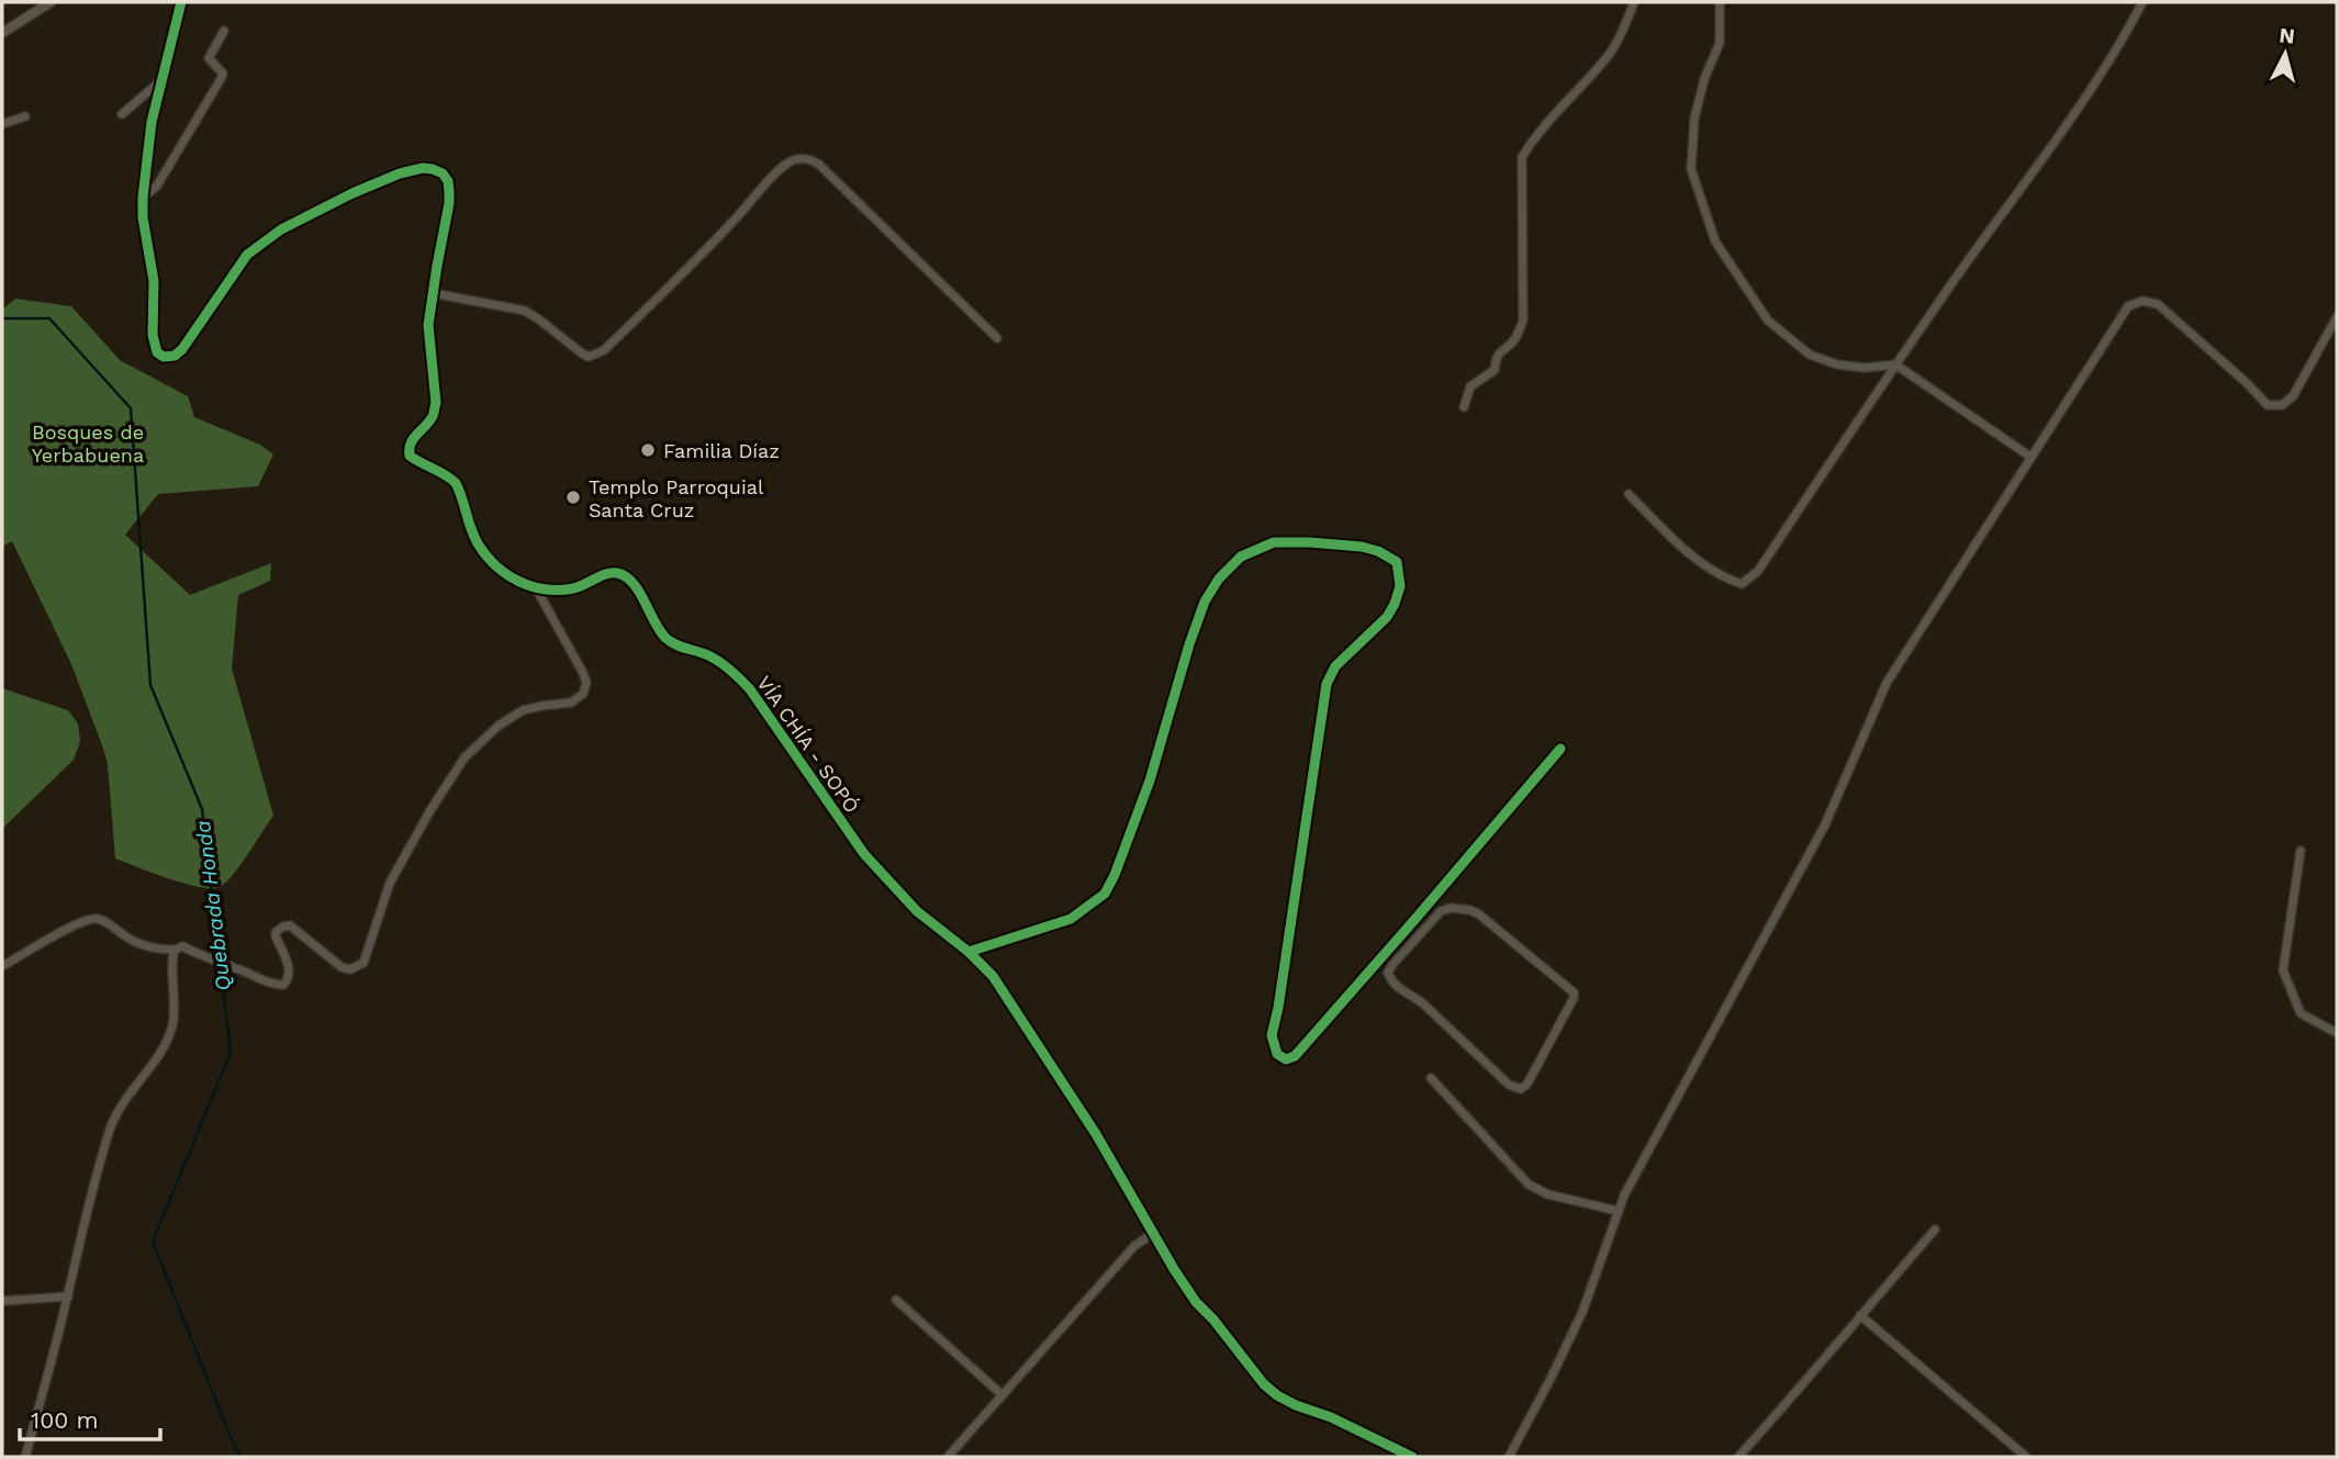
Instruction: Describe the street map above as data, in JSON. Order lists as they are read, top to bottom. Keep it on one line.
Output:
{"streets":{"street":["VÍA CHÍA - SOPÓ"]},"water":["Quebrada Honda"],"parks":["Bosques de Yerbabuena"],"places":["Familia Díaz","Templo Parroquial Santa Cruz"],"scale_bar":"100 m","north":"top"}
